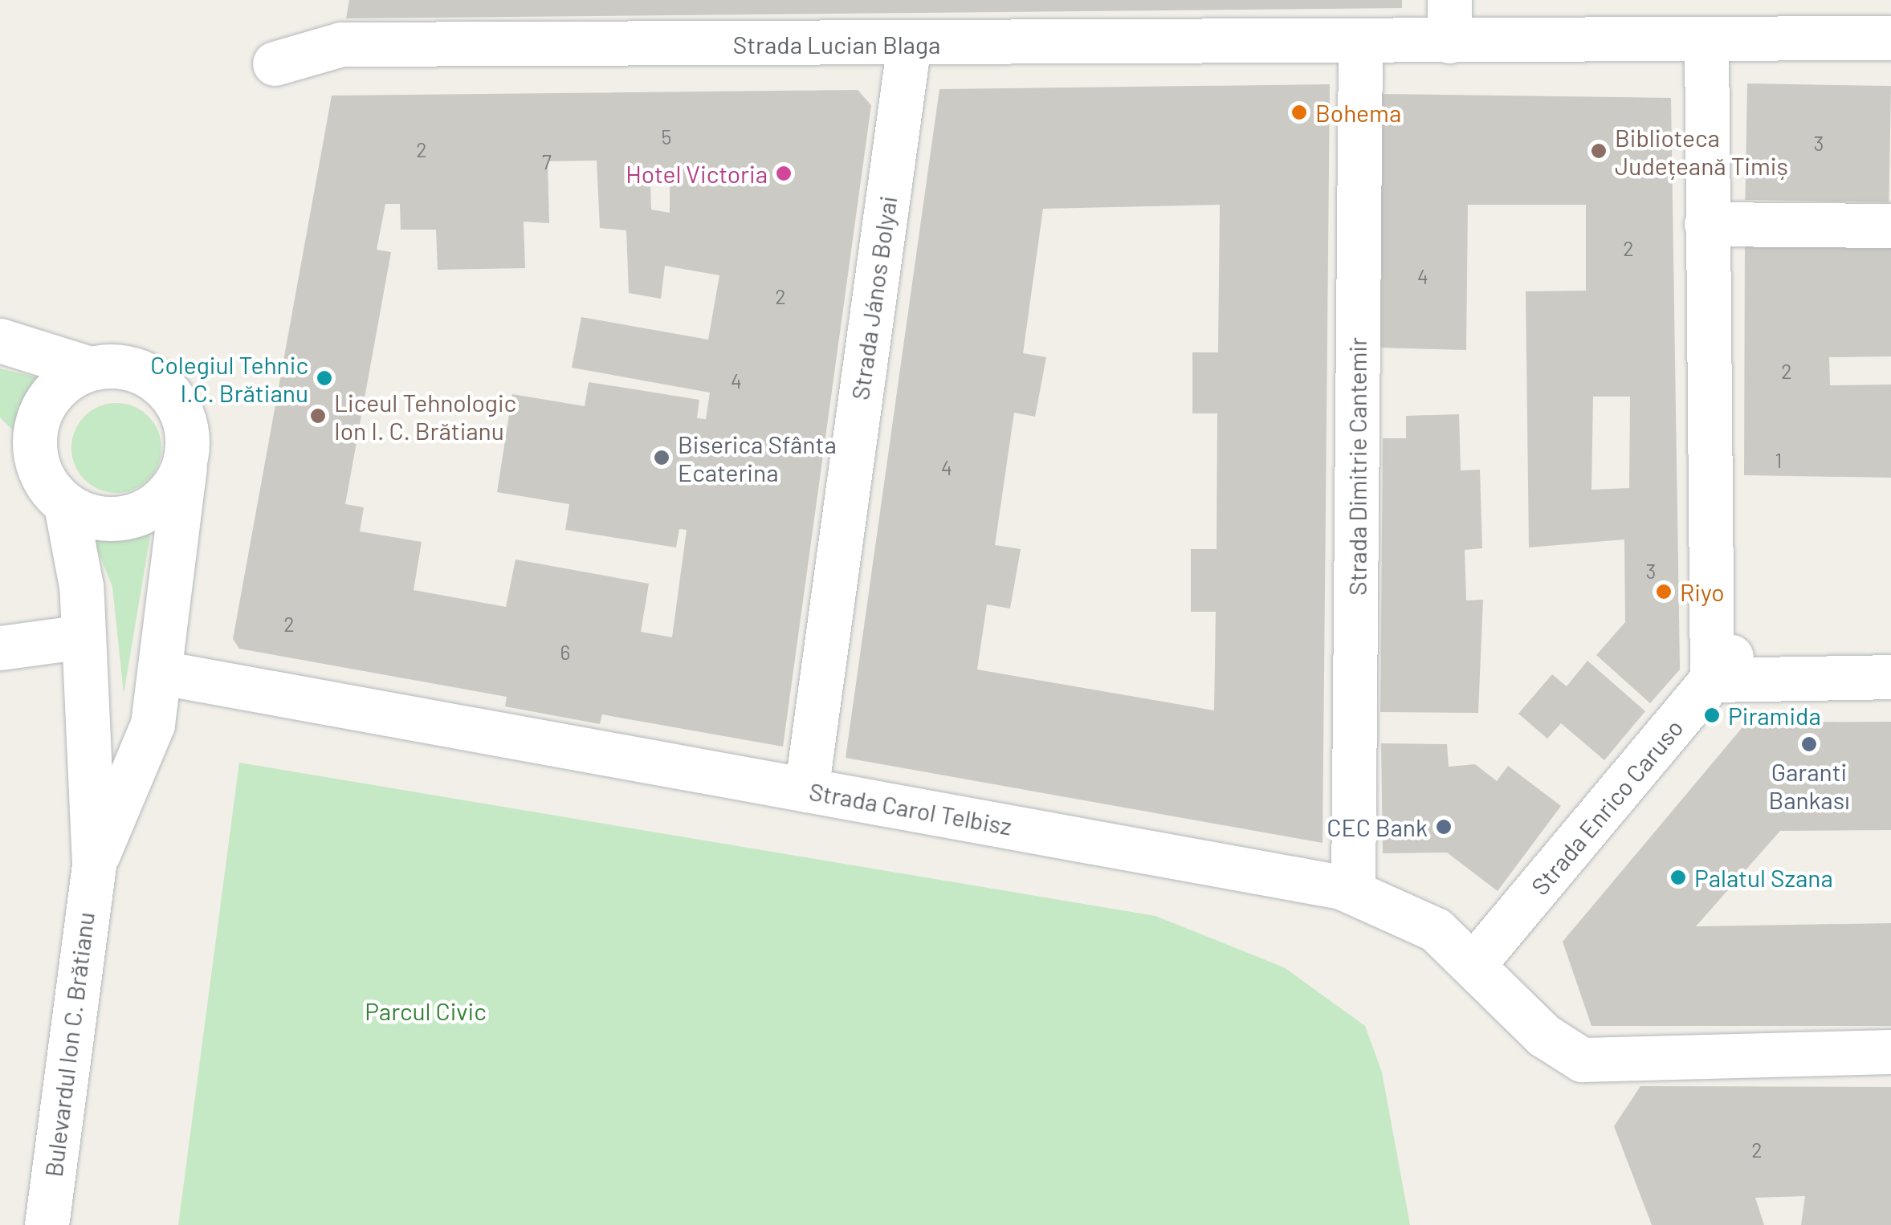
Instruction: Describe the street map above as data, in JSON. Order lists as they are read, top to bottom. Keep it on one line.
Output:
{"streets":{"street":["Strada Lucian Blaga","Strada János Bolyai","Strada Dimitrie Cantemir","Strada Enrico Caruso","Strada Carol Telbisz","Bulevardul Ion C. Brătianu"]},"crossings":[["Strada Lucian Blaga","Strada János Bolyai"],["Strada Lucian Blaga","Strada Dimitrie Cantemir"],["Strada János Bolyai","Strada Carol Telbisz"],["Strada Dimitrie Cantemir","Strada Carol Telbisz"],["Strada Enrico Caruso","Strada Carol Telbisz"],["Strada Carol Telbisz","Bulevardul Ion C. Brătianu"]],"parks":["Parcul Civic"],"places":["Bohema","Biblioteca Județeană Timiș","Hotel Victoria","Colegiul Tehnic I.C. Brătianu","Liceul Tehnologic Ion I. C. Brătianu","Biserica Sfânta Ecaterina","Riyo","Piramida","Garanti Bankası","CEC Bank","Palatul Szana"],"house_numbers":["5","3","2","7","2","4","2","2","4","1","4","3","2","6","2"]}
